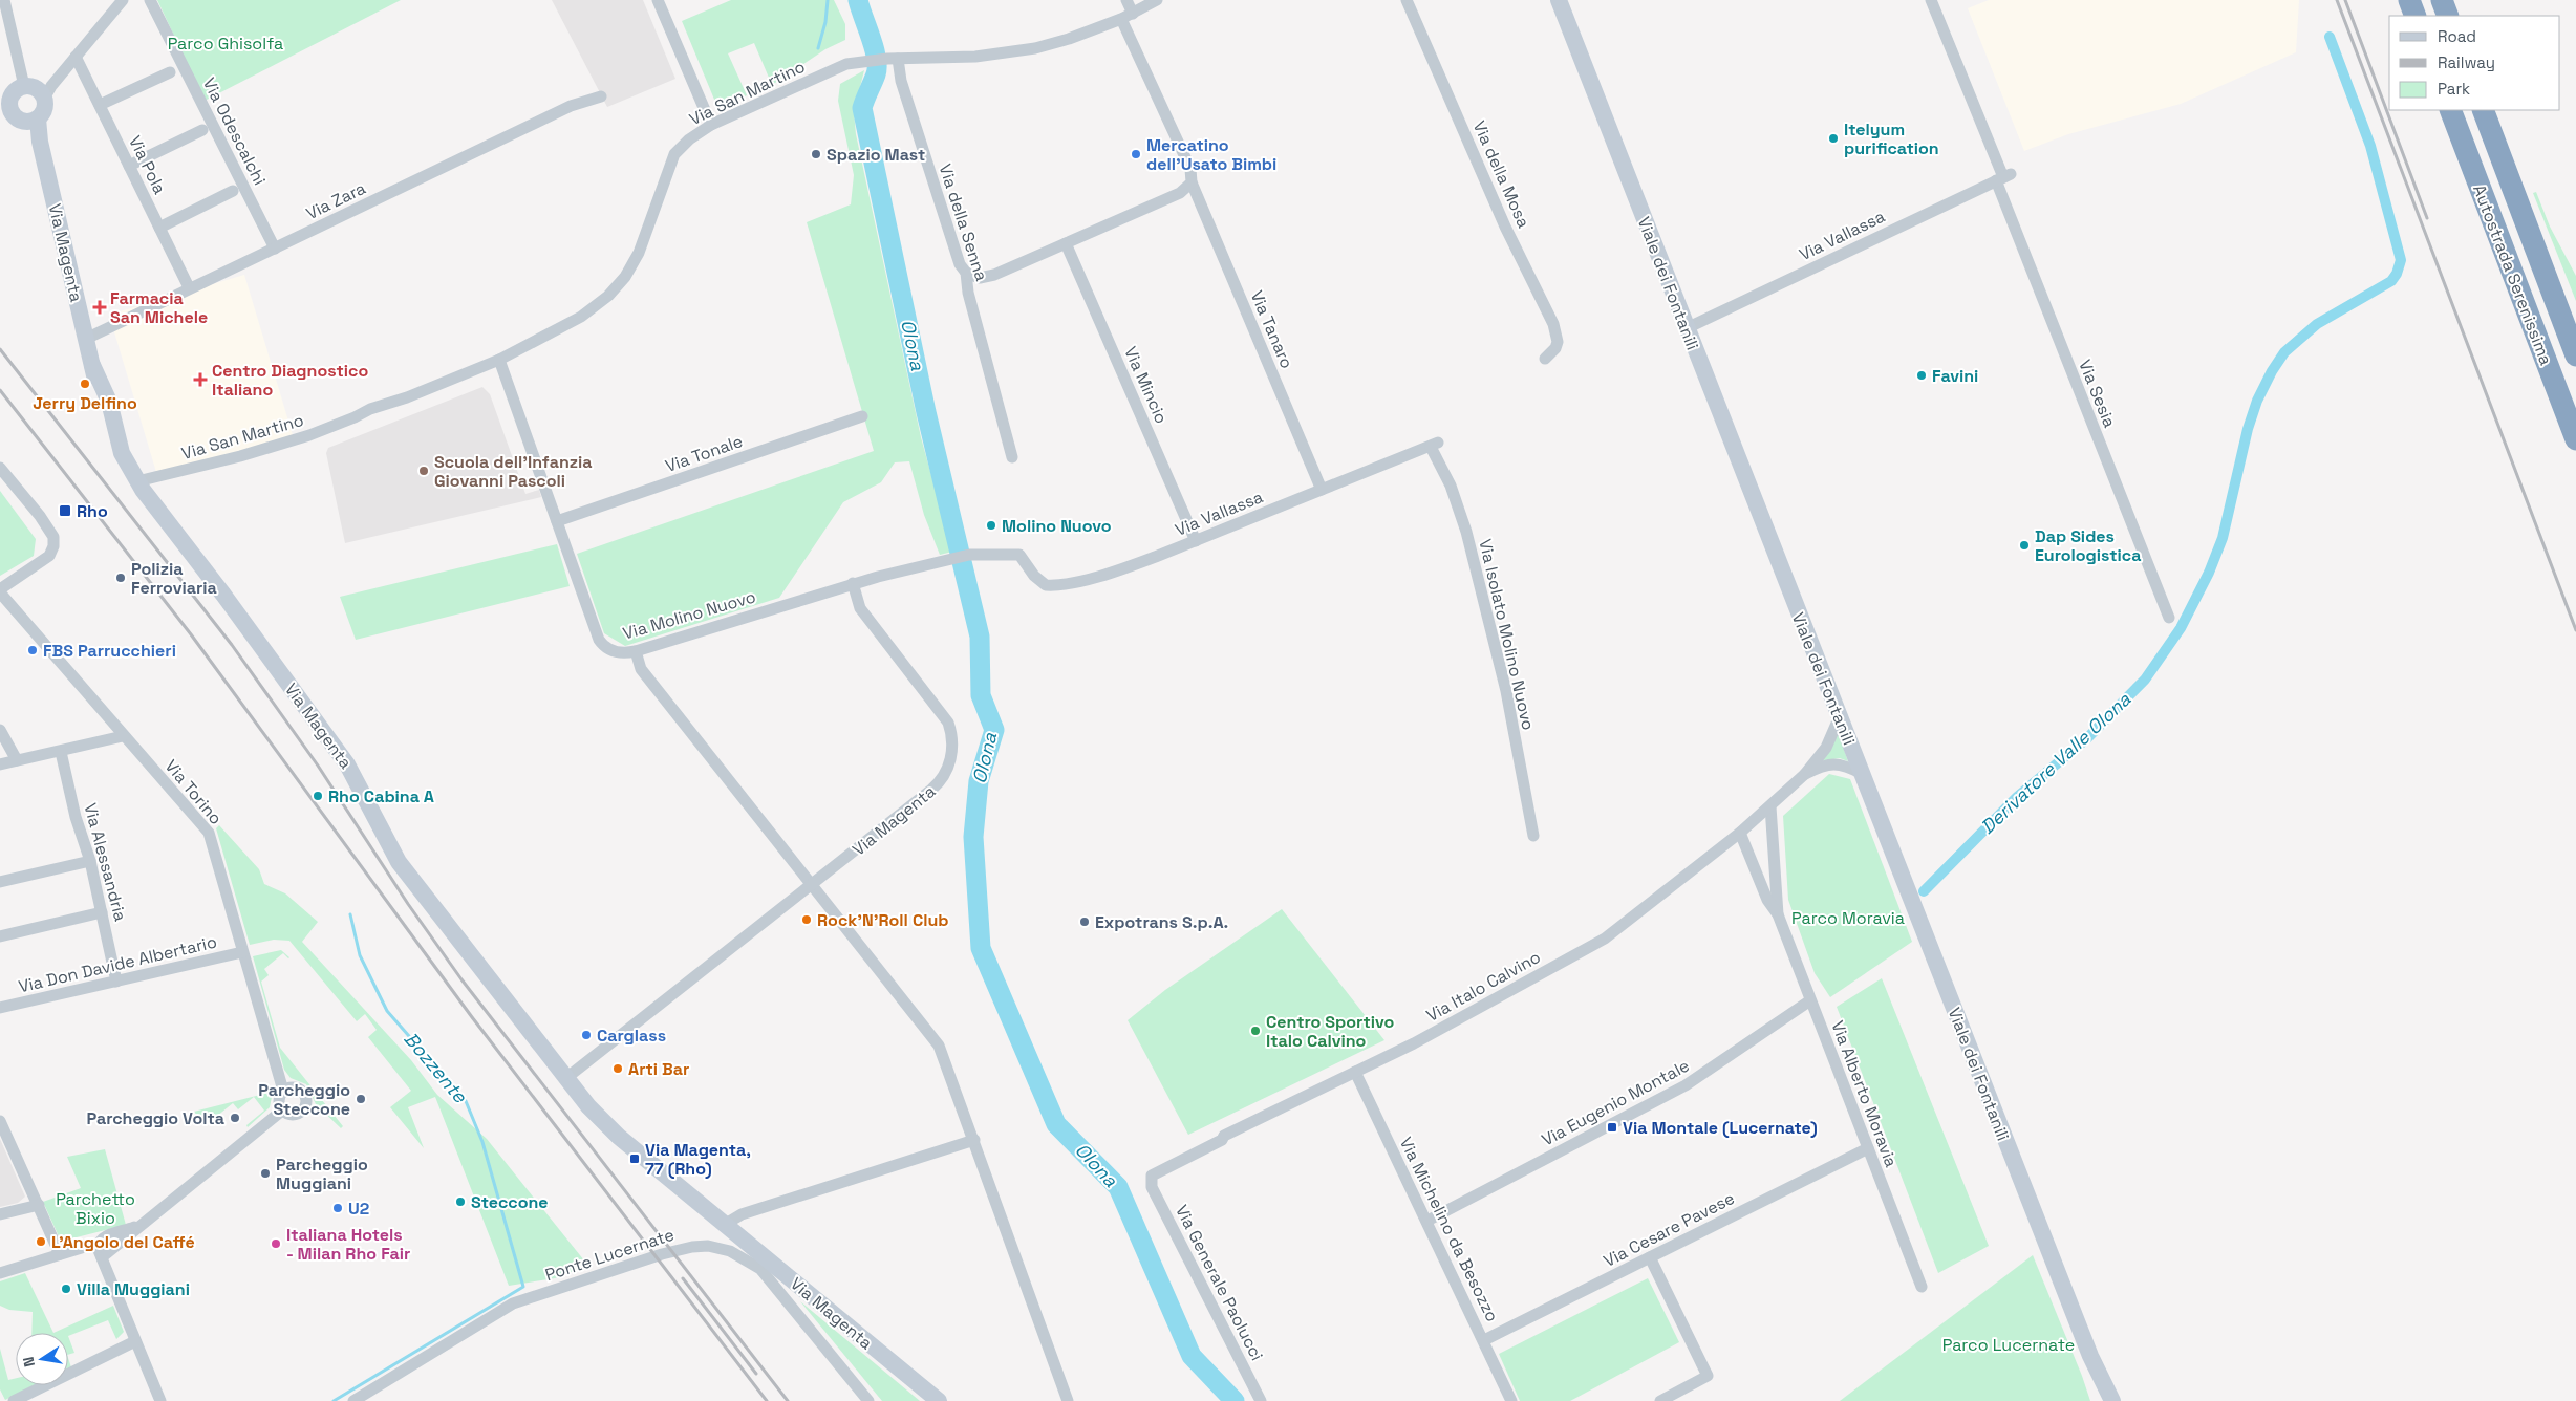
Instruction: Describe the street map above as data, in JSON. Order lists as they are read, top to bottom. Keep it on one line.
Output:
{"streets":{"highway":["Autostrada Serenissima"],"street":["Via San Martino","Via Odescalchi","Via Pola","Via della Mosa","Via Zara","Via della Senna","Via Vallassa","Via Magenta","Viale dei Fontanili","Via Tanaro","Via Mincio","Via Sesia","Via Tonale","Via Molino Nuovo","Via Isolato Molino Nuovo","Via Torino","Via Alessandria","Via Don Davide Albertario","Via Italo Calvino","Via Alberto Moravia","Via Eugenio Montale","Via Michelino da Besozzo","Via Cesare Pavese","Ponte Lucernate","Via Generale Paolucci"]},"crossings":[["Via San Martino","Via della Senna"],["Via San Martino","Via Magenta"],["Via San Martino","Via Tanaro"],["Via San Martino","Via Molino Nuovo"],["Via Odescalchi","Via Zara"],["Via Pola","Via Zara"],["Via Zara","Via Magenta"],["Via Vallassa","Viale dei Fontanili"],["Via Vallassa","Via Tanaro"],["Via Vallassa","Via Mincio"],["Via Vallassa","Via Sesia"],["Via Vallassa","Via Molino Nuovo"],["Via Vallassa","Via Isolato Molino Nuovo"],["Via Magenta","Via Molino Nuovo"],["Via Tonale","Via Molino Nuovo"],["Via Torino","Via Don Davide Albertario"],["Via Alessandria","Via Don Davide Albertario"],["Via Italo Calvino","Via Alberto Moravia"],["Via Italo Calvino","Via Michelino da Besozzo"],["Via Italo Calvino","Via Generale Paolucci"],["Via Alberto Moravia","Via Eugenio Montale"],["Via Alberto Moravia","Via Cesare Pavese"],["Via Eugenio Montale","Via Michelino da Besozzo"],["Via Michelino da Besozzo","Via Cesare Pavese"]],"water":["Olona","Derivatore Valle Olona","Bozzente"],"parks":["Parco Ghisolfa","Parco Moravia","Parchetto Bixio","Parco Lucernate"],"places":{"other":["Itelyum purification","Spazio Mast","Mercatino dell'Usato Bimbi","Favini","Jerry Delfino","Scuola dell'Infanzia Giovanni Pascoli","Molino Nuovo","Dap Sides Eurologistica","Polizia Ferroviaria","FBS Parrucchieri","Rho Cabina A","Rock'N'Roll Club","Expotrans S.p.A.","Centro Sportivo Italo Calvino","Carglass","Arti Bar","Parcheggio Steccone","Parcheggio Volta","Parcheggio Muggiani","Steccone","U2","L'Angolo del Caffé","Italiana Hotels - Milan Rho Fair","Villa Muggiani"],"health":["Farmacia San Michele","Centro Diagnostico Italiano"],"transit":["Rho","Via Montale (Lucernate)","Via Magenta, 77 (Rho)"]},"legend":["Road","Railway","Park"],"north":"left"}
